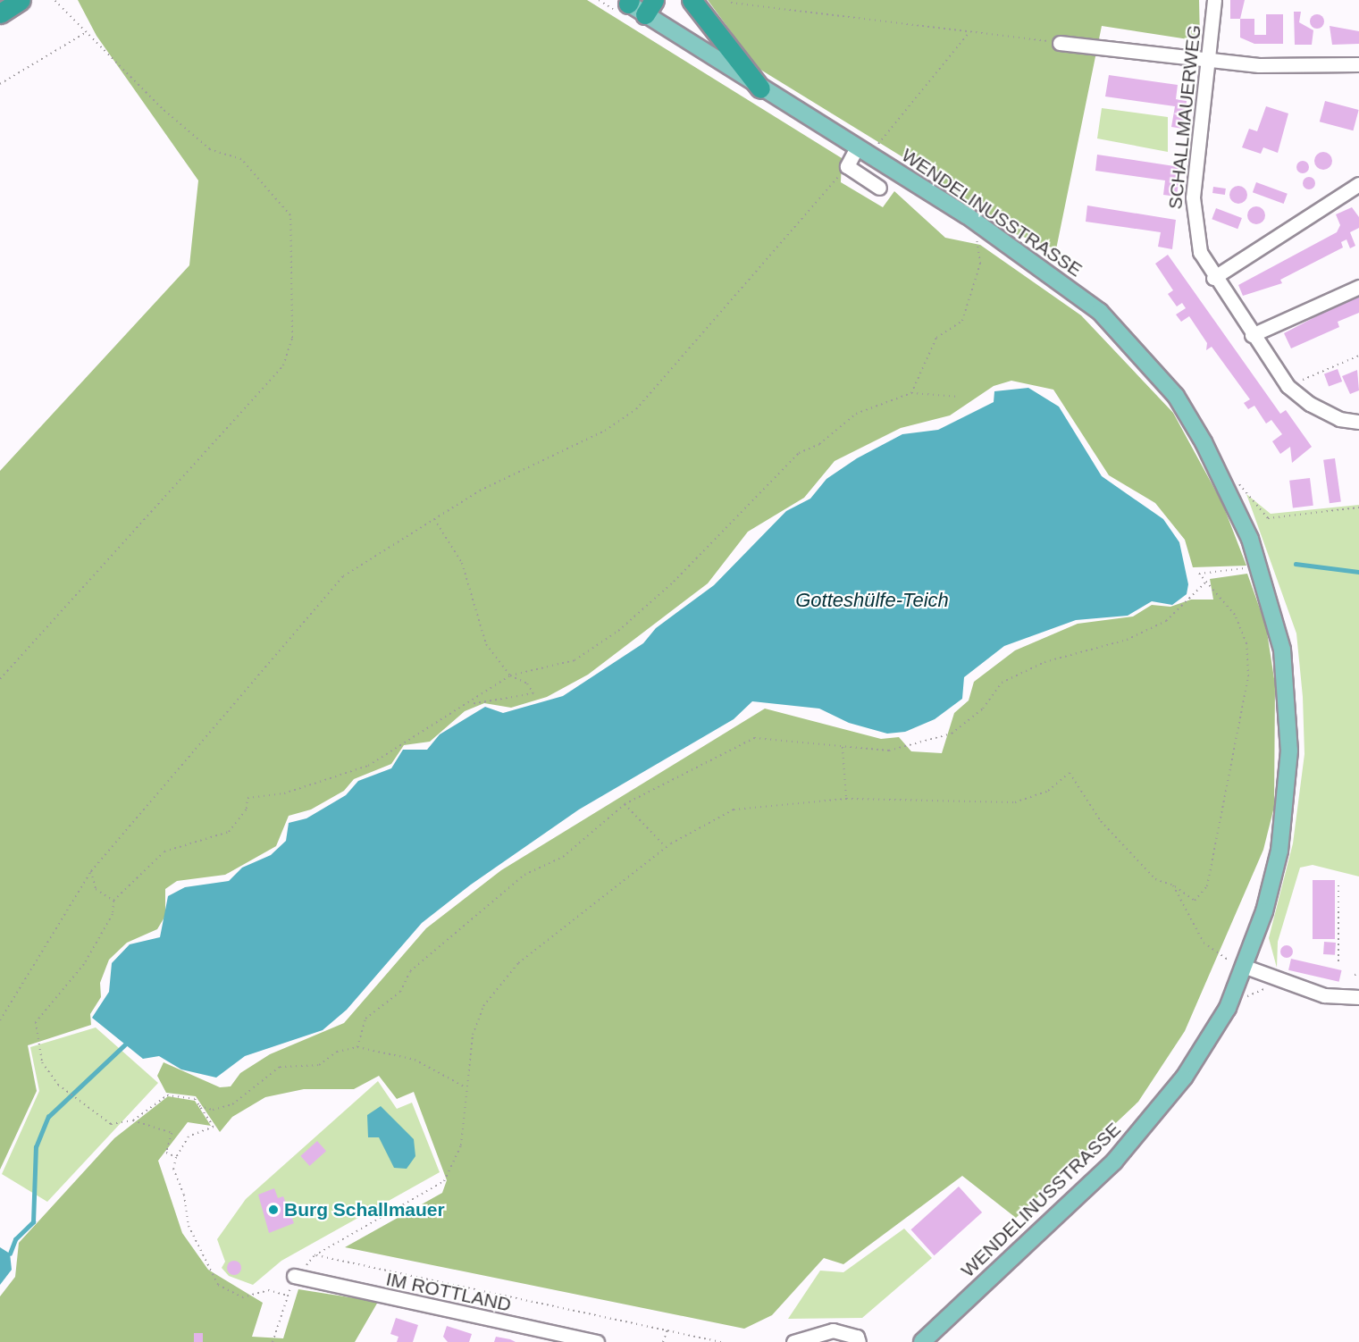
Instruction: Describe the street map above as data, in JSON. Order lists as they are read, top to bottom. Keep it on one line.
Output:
{"streets":{"main road":["WENDELINUSSTRASSE"],"street":["SCHALLMAUERWEG","IM ROTTLAND"]},"water":["Gotteshülfe-Teich"],"places":["Burg Schallmauer"]}
